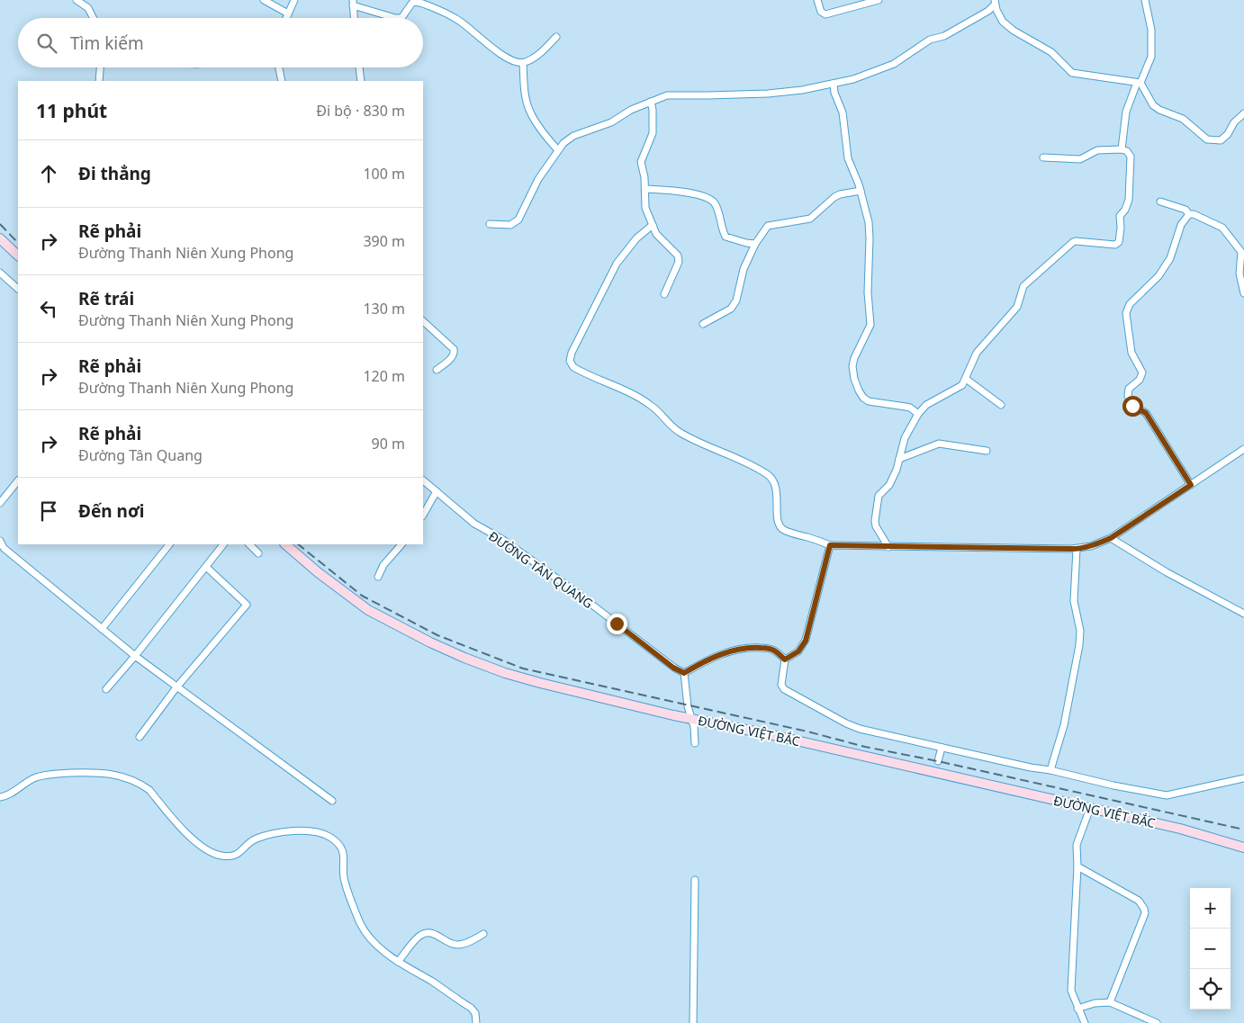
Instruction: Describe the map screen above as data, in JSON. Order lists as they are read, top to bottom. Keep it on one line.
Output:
{"streets":{"main road":["ĐƯỜNG VIỆT BẮC"],"street":["ĐƯỜNG TÂN QUANG"]},"page":{"search":"Tìm kiếm","heading":["11 phút","Đi bộ · 830 m"],"list":[["Đi thẳng","100 m"],["Rẽ phải","Đường Thanh Niên Xung Phong","390 m"],["Rẽ trái","Đường Thanh Niên Xung Phong","130 m"],["Rẽ phải","Đường Thanh Niên Xung Phong","120 m"],["Rẽ phải","Đường Tân Quang","90 m"],"Đến nơi"],"map_buttons":["+","−"]}}
